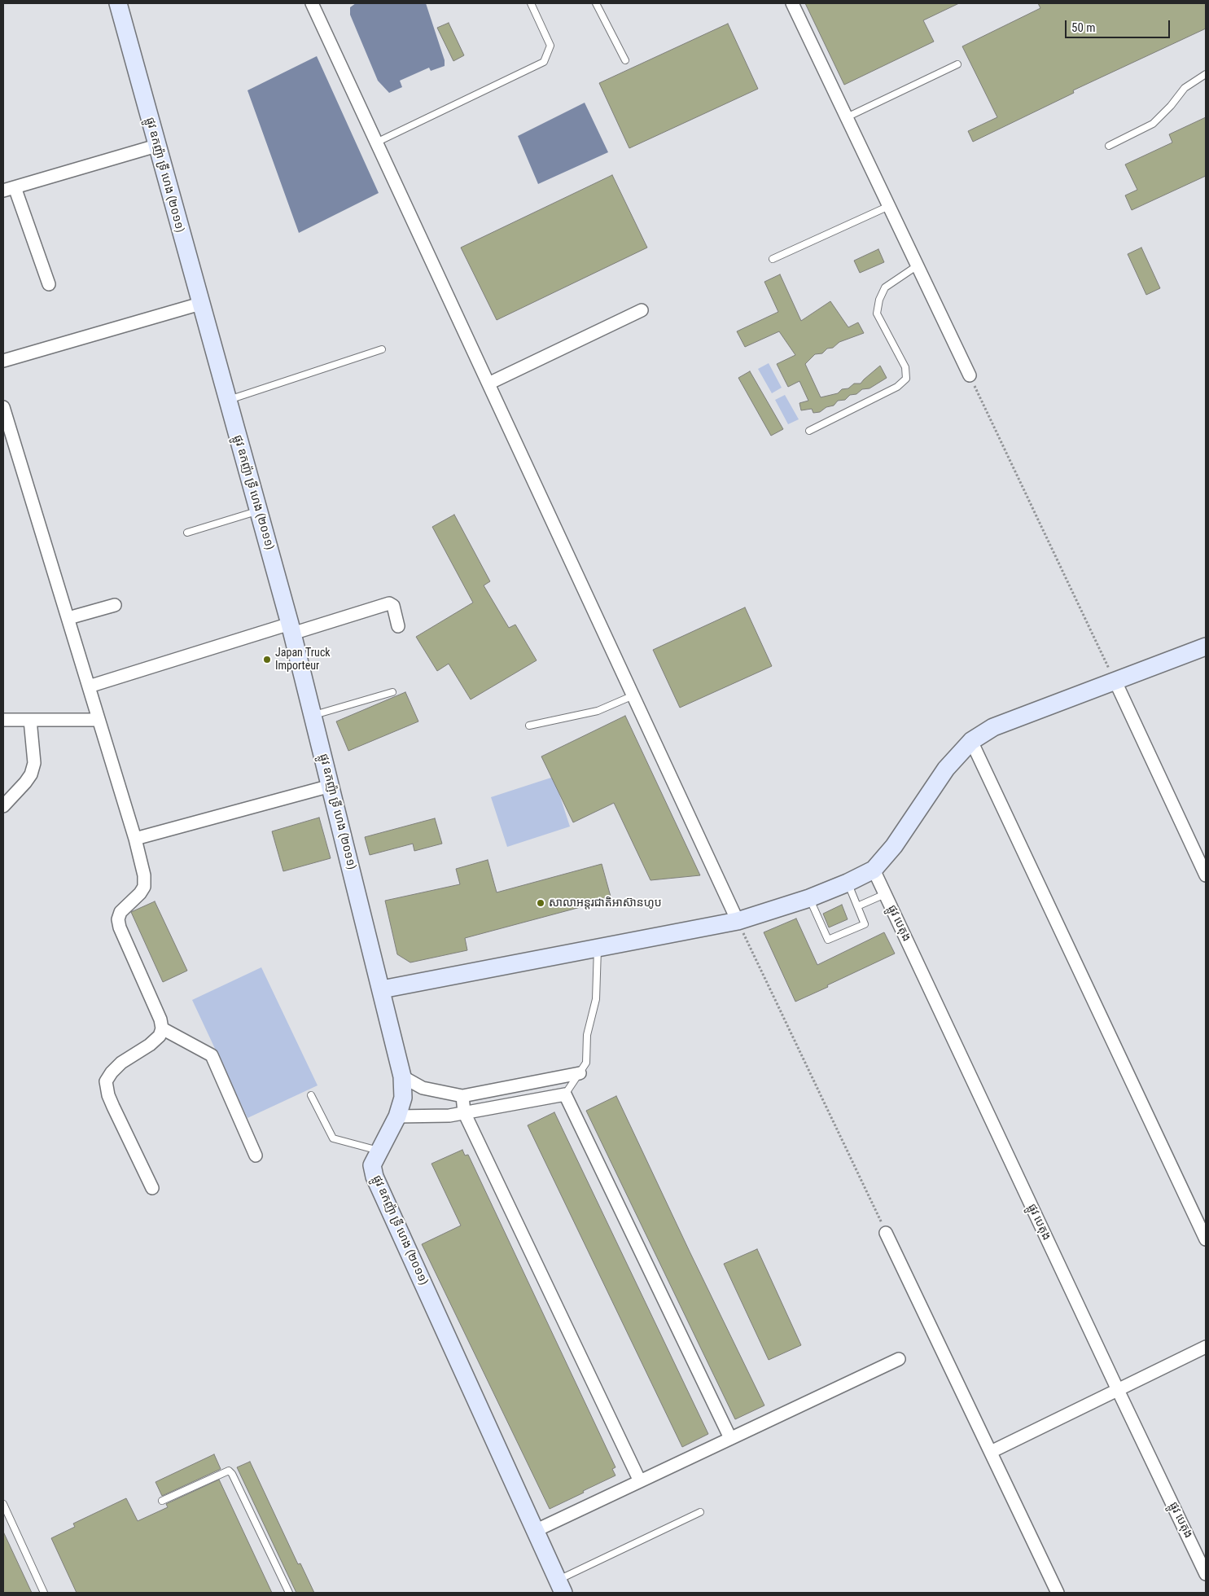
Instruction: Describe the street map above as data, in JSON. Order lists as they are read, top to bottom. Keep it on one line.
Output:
{"streets":{"main road":["ផ្លូវ ឧកញ៉ា ទ្រី ហេង (២០១១)"],"street":["ផ្លូវ បេតុង"]},"places":["Japan Truck Importeur","សាលាអន្ដរជាតិអាស៊ានហូប"],"scale_bar":"50 m"}
